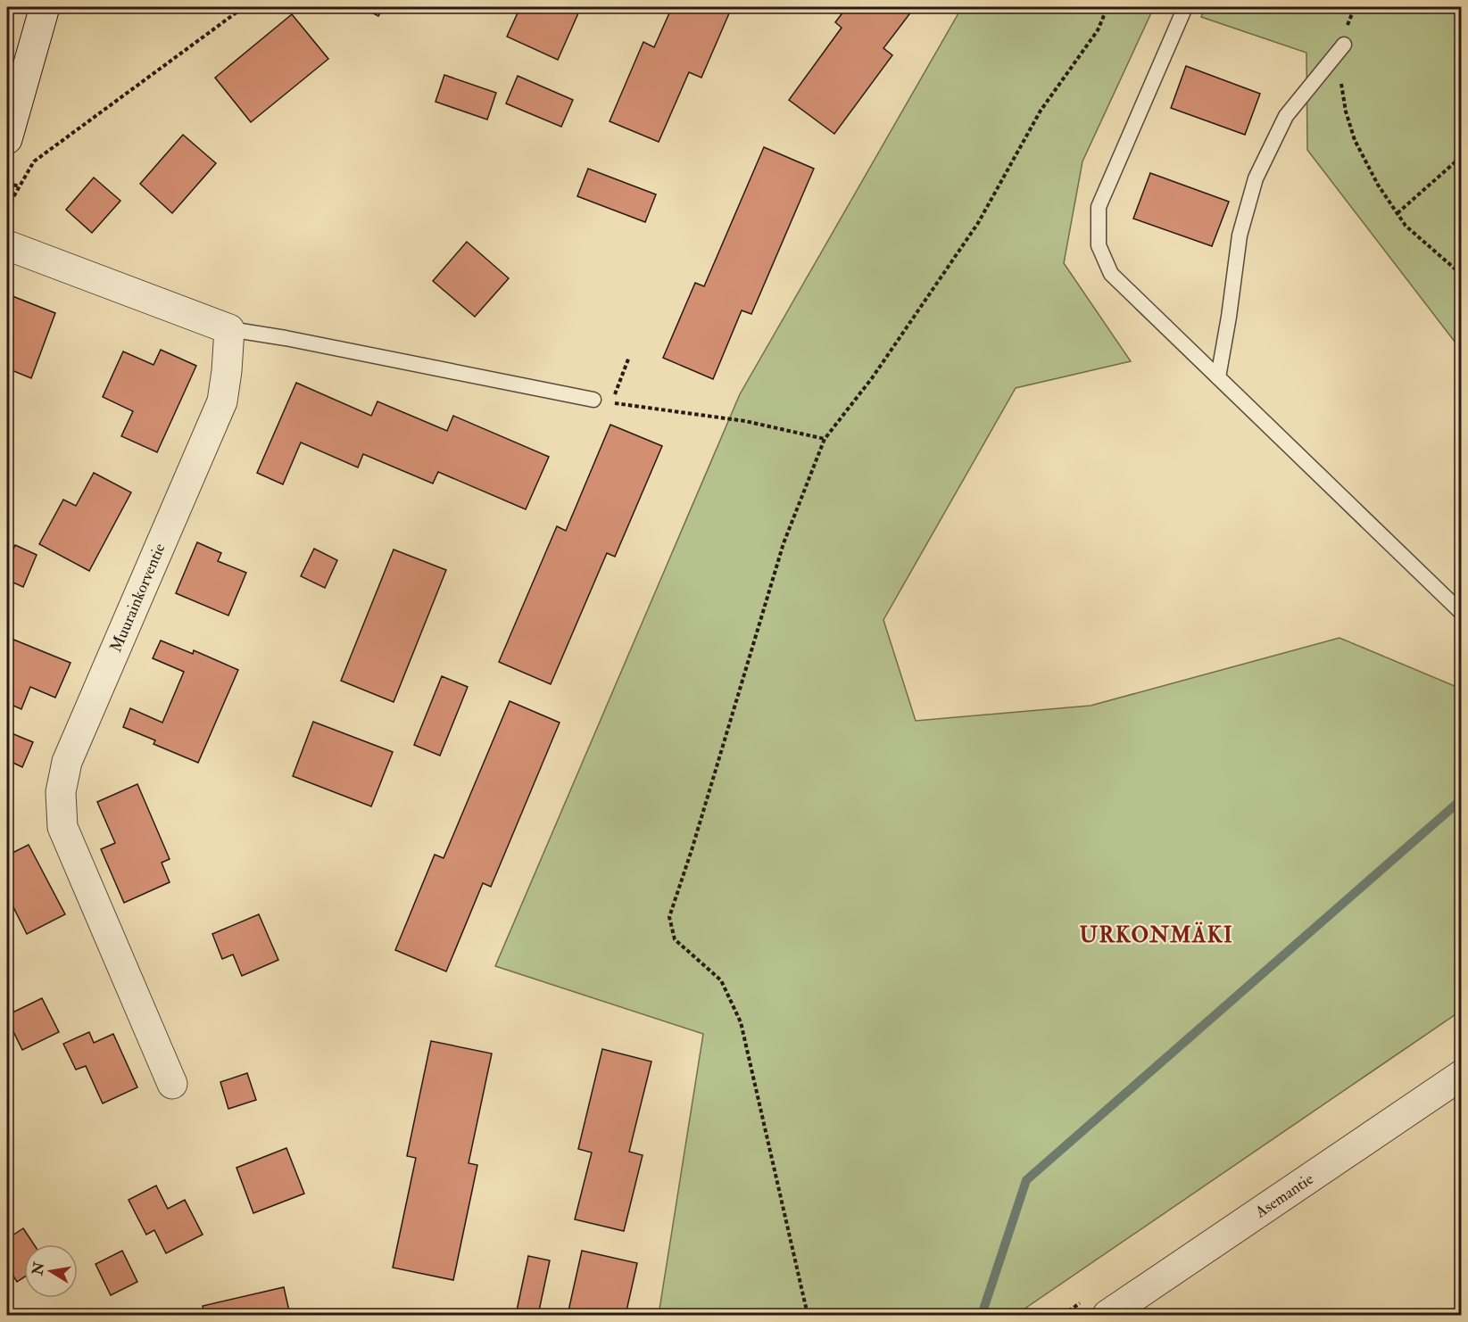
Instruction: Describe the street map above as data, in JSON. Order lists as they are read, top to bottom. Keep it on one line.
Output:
{"streets":{"street":["Muurainkorventie","Asemantie"]},"districts":["URKONMÄKI"],"north":"left"}
